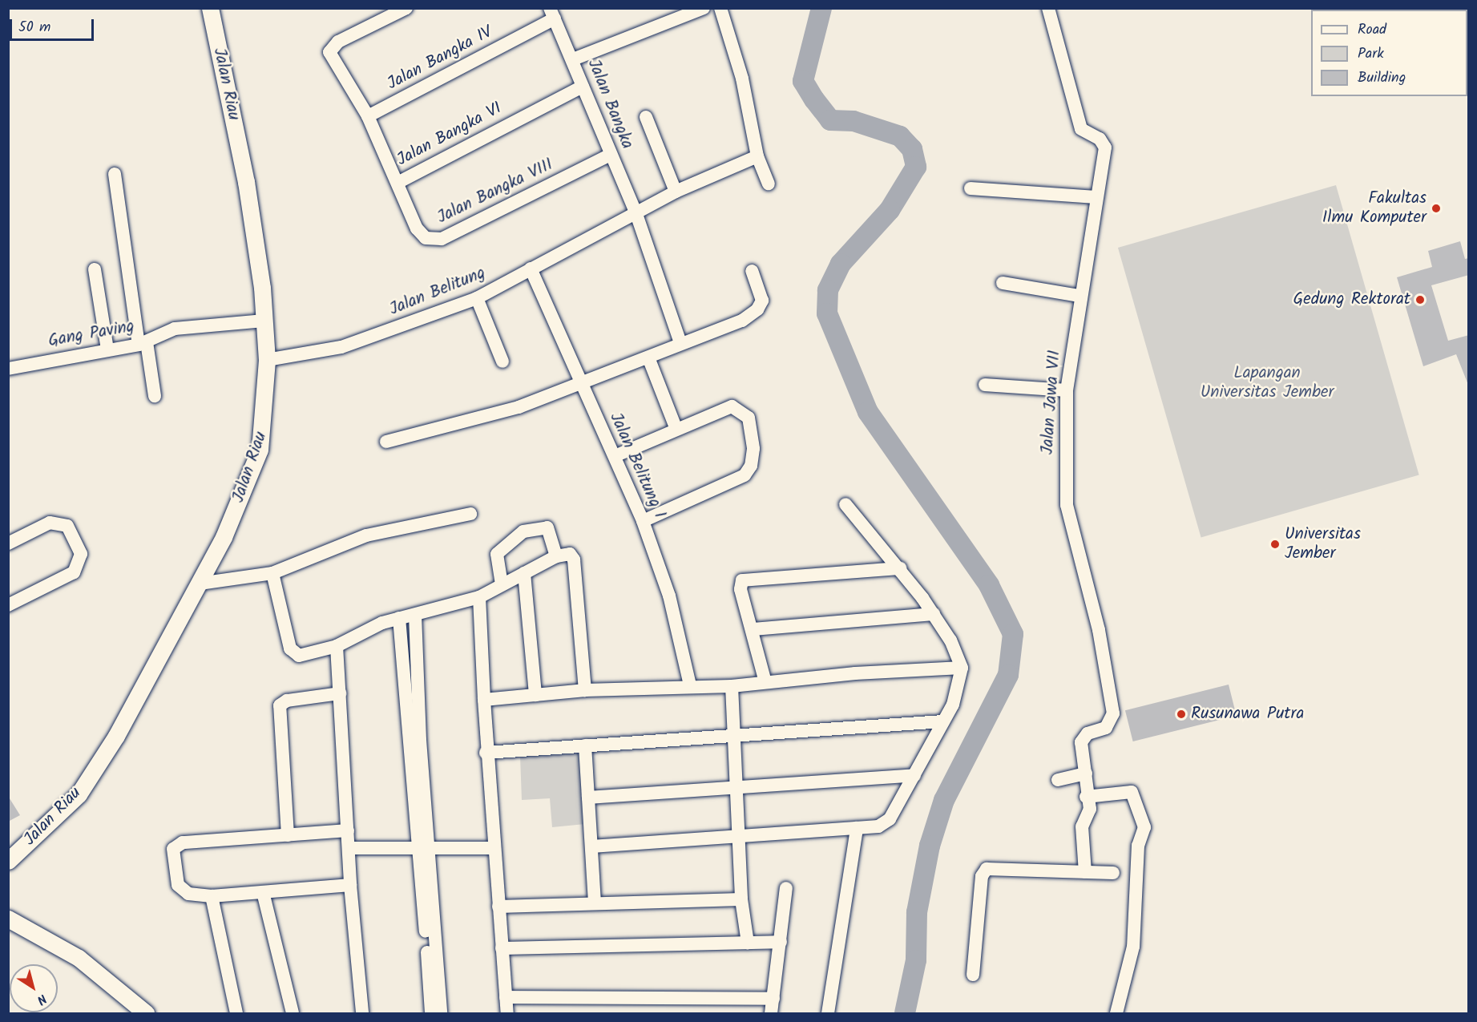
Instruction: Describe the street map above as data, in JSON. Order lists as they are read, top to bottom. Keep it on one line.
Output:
{"streets":{"main road":["Jalan Riau"],"street":["Jalan Bangka IV","Jalan Bangka","Jalan Bangka VI","Jalan Bangka VIII","Jalan Belitung","Gang Paving","Jalan Jawa VII","Jalan Belitung I"]},"crossings":[["Jalan Bangka IV","Jalan Bangka"],["Jalan Bangka IV","Jalan Bangka VI"],["Jalan Riau","Jalan Belitung"],["Jalan Riau","Gang Paving"],["Jalan Bangka","Jalan Bangka VI"],["Jalan Bangka","Jalan Bangka VIII"],["Jalan Bangka","Jalan Belitung"],["Jalan Bangka VI","Jalan Bangka VIII"],["Jalan Belitung","Jalan Belitung I"]],"parks":["Lapangan Universitas Jember"],"places":["Fakultas Ilmu Komputer","Gedung Rektorat","Universitas Jember","Rusunawa Putra"],"legend":["Road","Park","Building"],"scale_bar":"50 m","north":"bottom right"}
